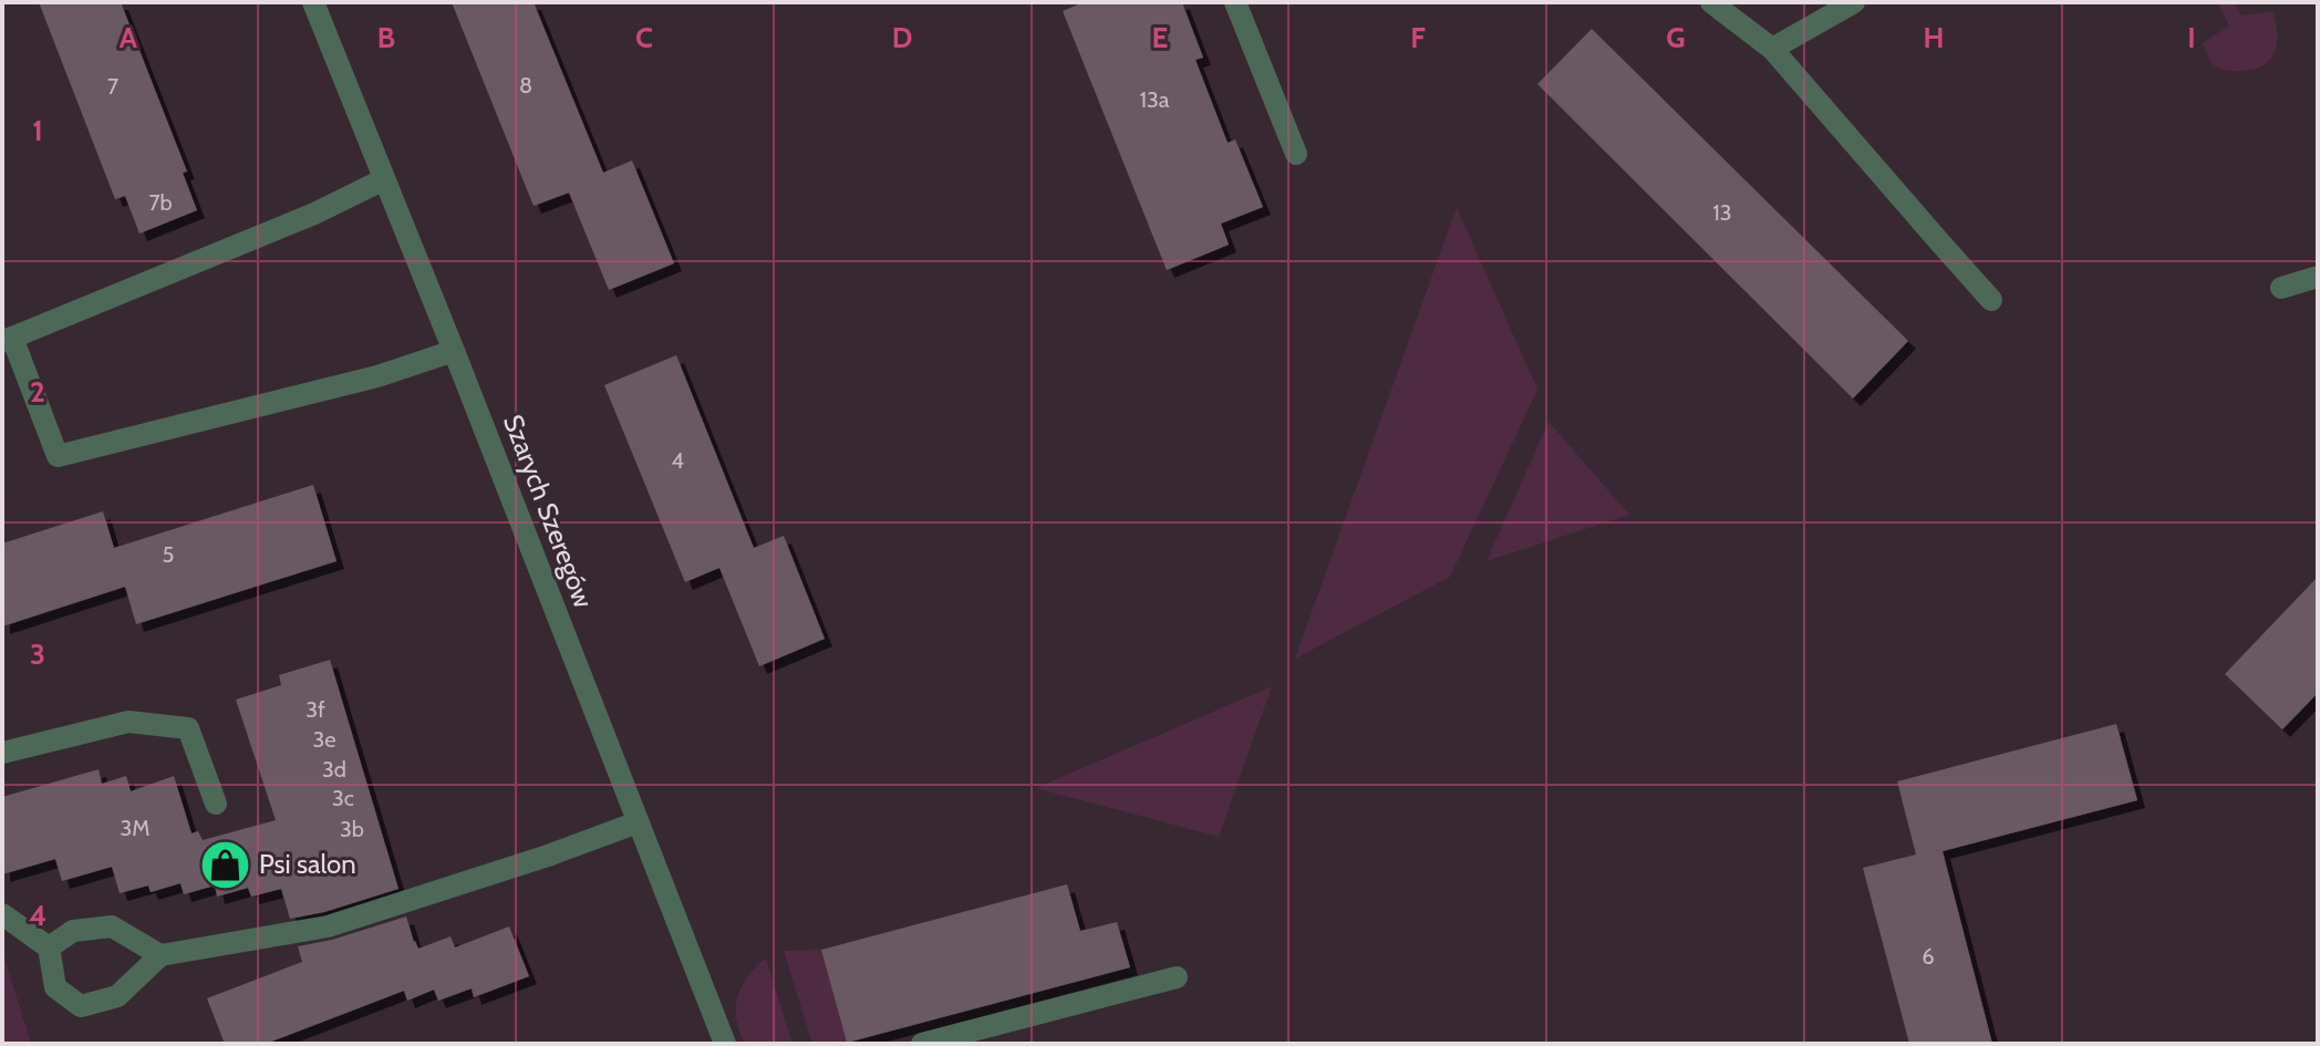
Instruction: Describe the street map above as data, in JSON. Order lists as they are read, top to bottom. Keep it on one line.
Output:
{"streets":{"street":["Szarych Szeregów"]},"places":{"shop":["Psi salon"]},"house_numbers":["8","7","13a","7b","13","4","5","3f","3e","3d","3c","3M","3b","6"],"grid":{"columns":["A","B","C","D","E","F","G","H","I"],"rows":["1","2","3","4"]}}
